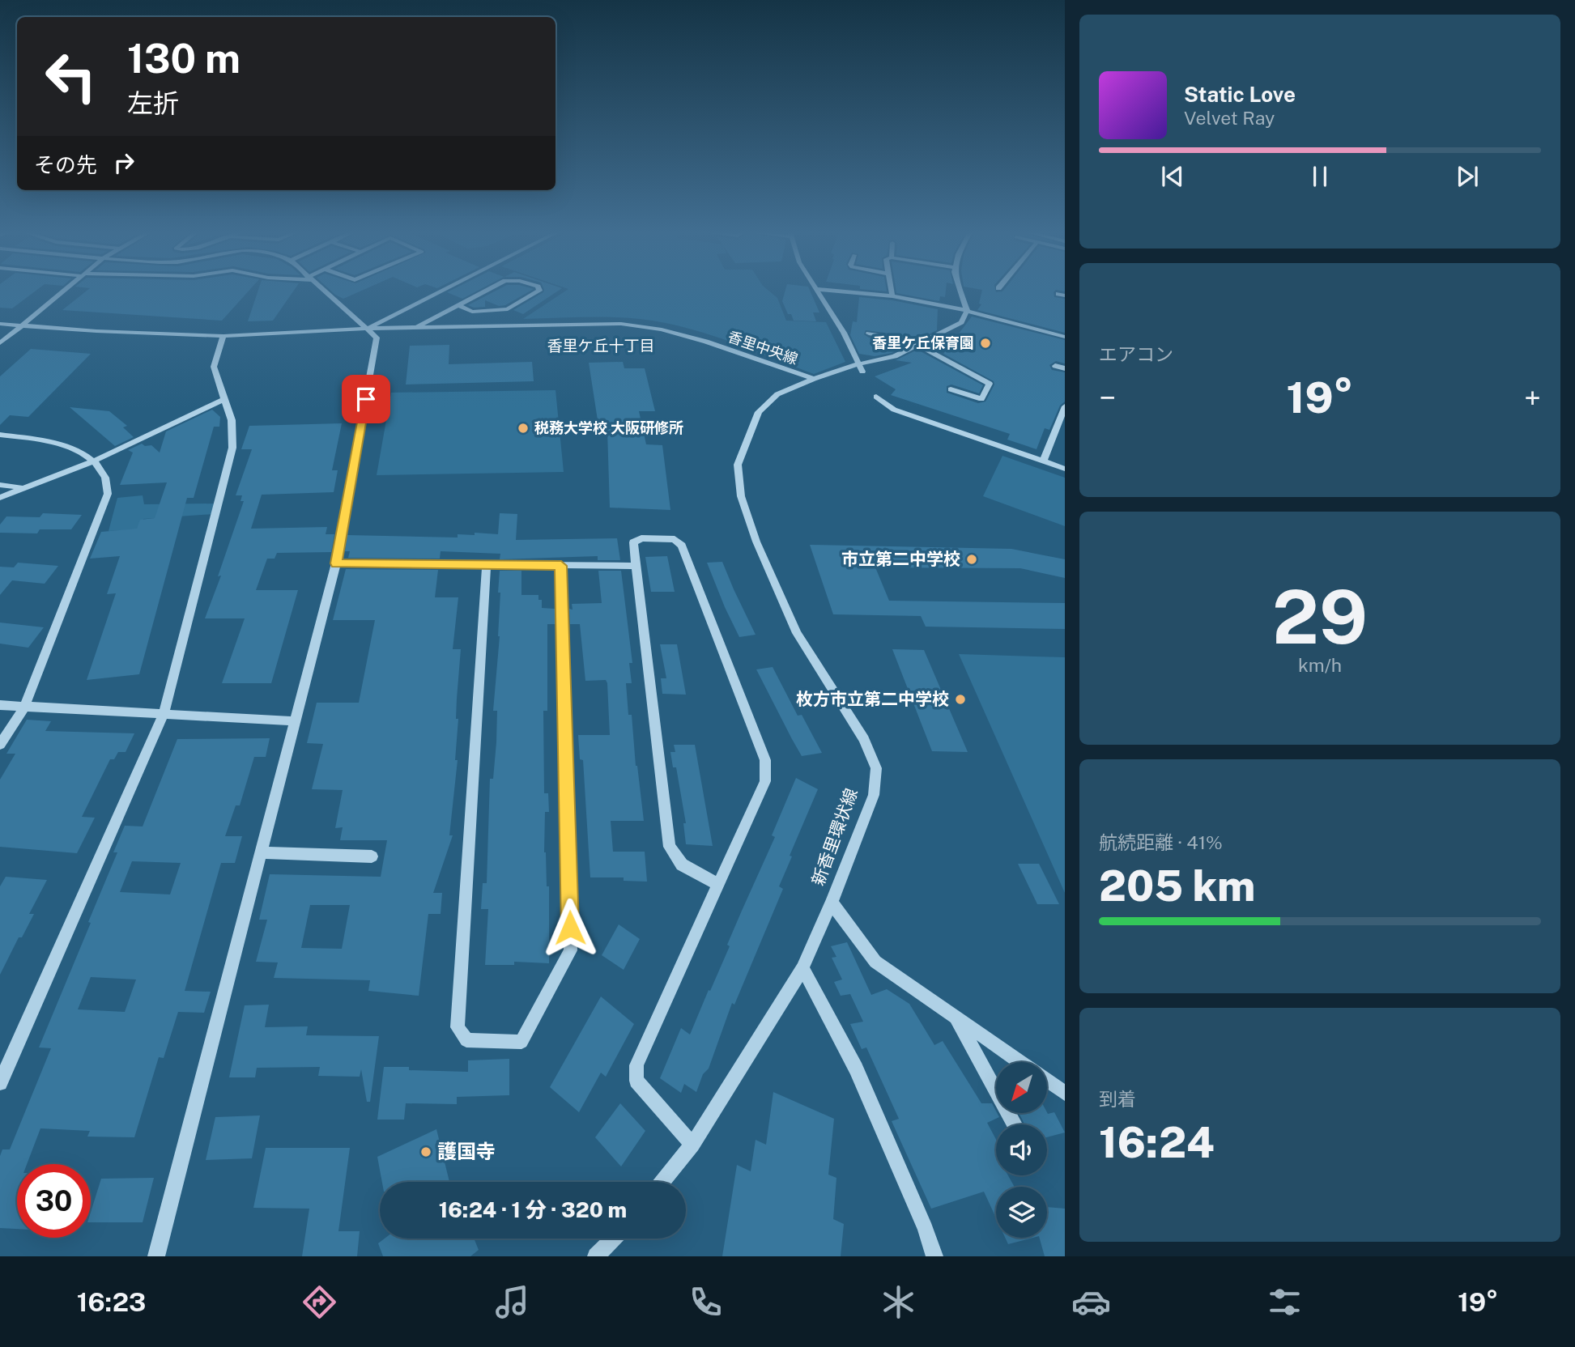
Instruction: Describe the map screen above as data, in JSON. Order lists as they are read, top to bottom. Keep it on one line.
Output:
{"streets":{"street":["香里中央線","新香里環状線"]},"crossings":[["香里中央線","新香里環状線"]],"districts":["香里ケ丘十丁目"],"places":["香里ケ丘保育園","税務大学校 大阪研修所","市立第二中学校","枚方市立第二中学校","護国寺"],"north":"bottom left","page":{"turn":["130 m","左折"],"song":["Static Love","Velvet Ray"],"then":"その先","tile":["エアコン",["29","km/h"],["航続距離 · 41%","205 km"],["到着","16:24"]],"heat":["−","19°","+"],"limit":"30","trip":"16:24 · 1 分 · 320 m","tabs":["16:23","19°"]}}
